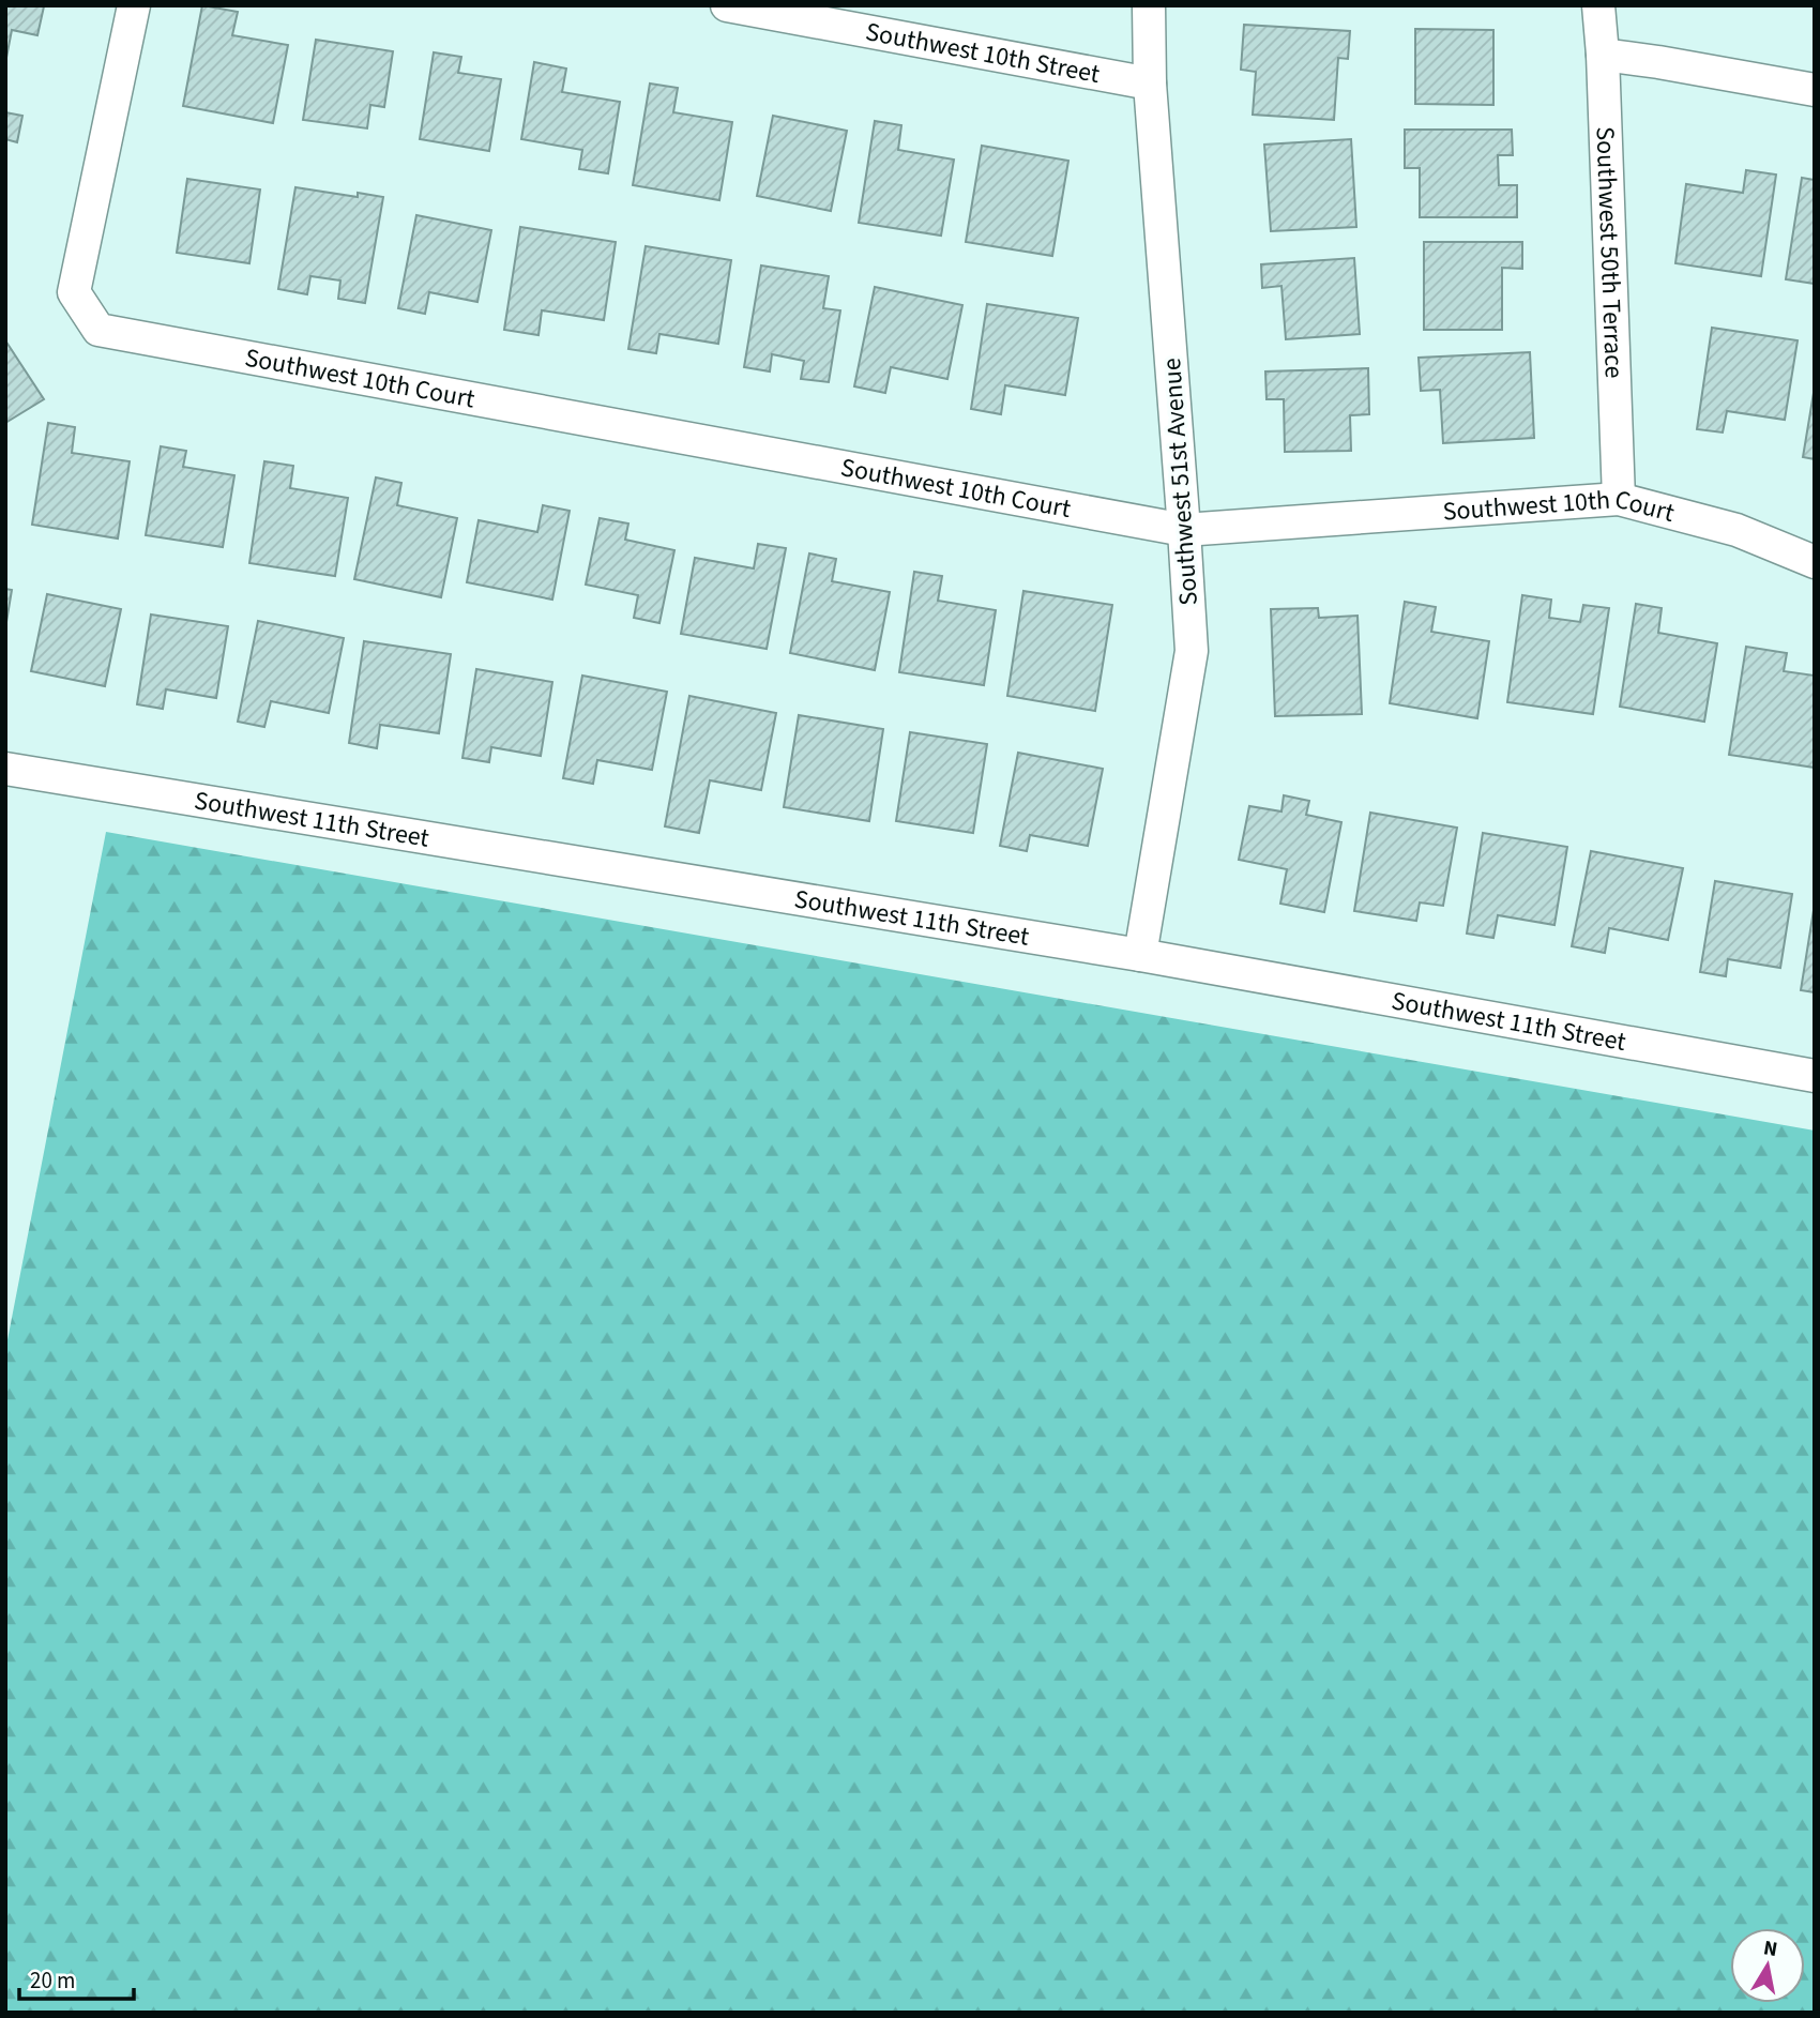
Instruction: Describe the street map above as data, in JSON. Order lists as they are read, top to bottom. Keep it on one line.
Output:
{"streets":{"street":["Southwest 10th Street","Southwest 50th Terrace","Southwest 10th Court","Southwest 51st Avenue","Southwest 11th Street"]},"crossings":[["Southwest 10th Street","Southwest 51st Avenue"],["Southwest 50th Terrace","Southwest 10th Court"],["Southwest 10th Court","Southwest 51st Avenue"],["Southwest 51st Avenue","Southwest 11th Street"]],"scale_bar":"20 m","north":"top"}
